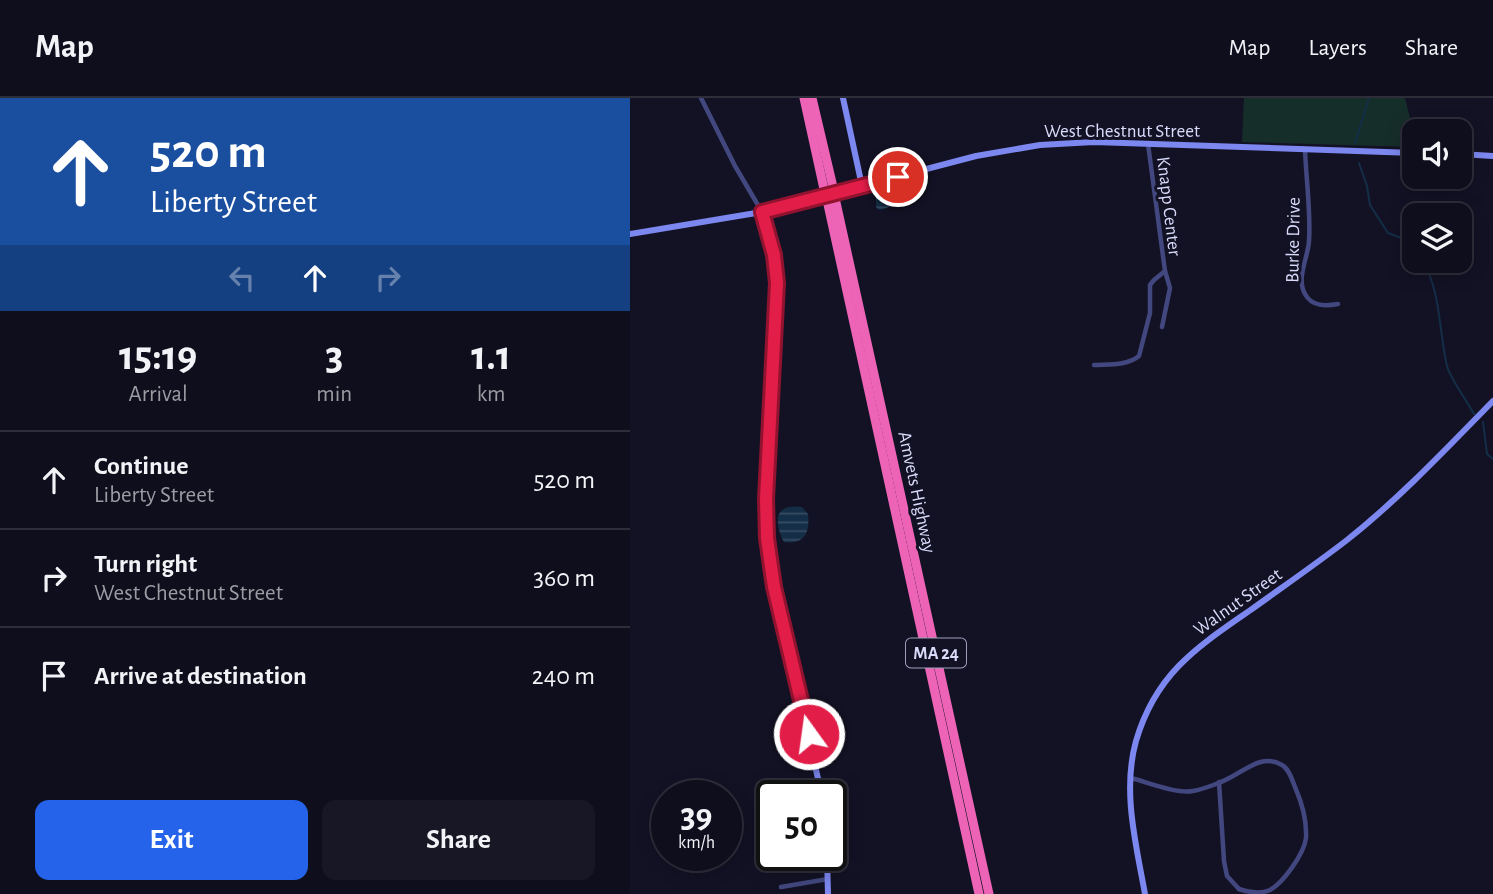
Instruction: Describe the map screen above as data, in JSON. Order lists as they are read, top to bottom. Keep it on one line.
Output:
{"streets":{"highway":["Amvets Highway","MA 24"],"main road":["West Chestnut Street","Walnut Street"],"street":["Knapp Center","Burke Drive"]},"crossings":[["West Chestnut Street","Knapp Center"],["West Chestnut Street","Burke Drive"]],"page":{"header":"Map","nav":["Map","Layers","Share"],"turn":["520 m","Liberty Street"],"eta":["15:19","Arrival","3","min","1.1","km"],"list":[{"name":"Continue","note":"Liberty Street","value":"520 m"},{"name":"Turn right","note":"West Chestnut Street","value":"360 m"},{"name":"Arrive at destination","value":"240 m"}],"speed":"39 km/h","limit":"50","buttons":["Exit","Share"]}}
